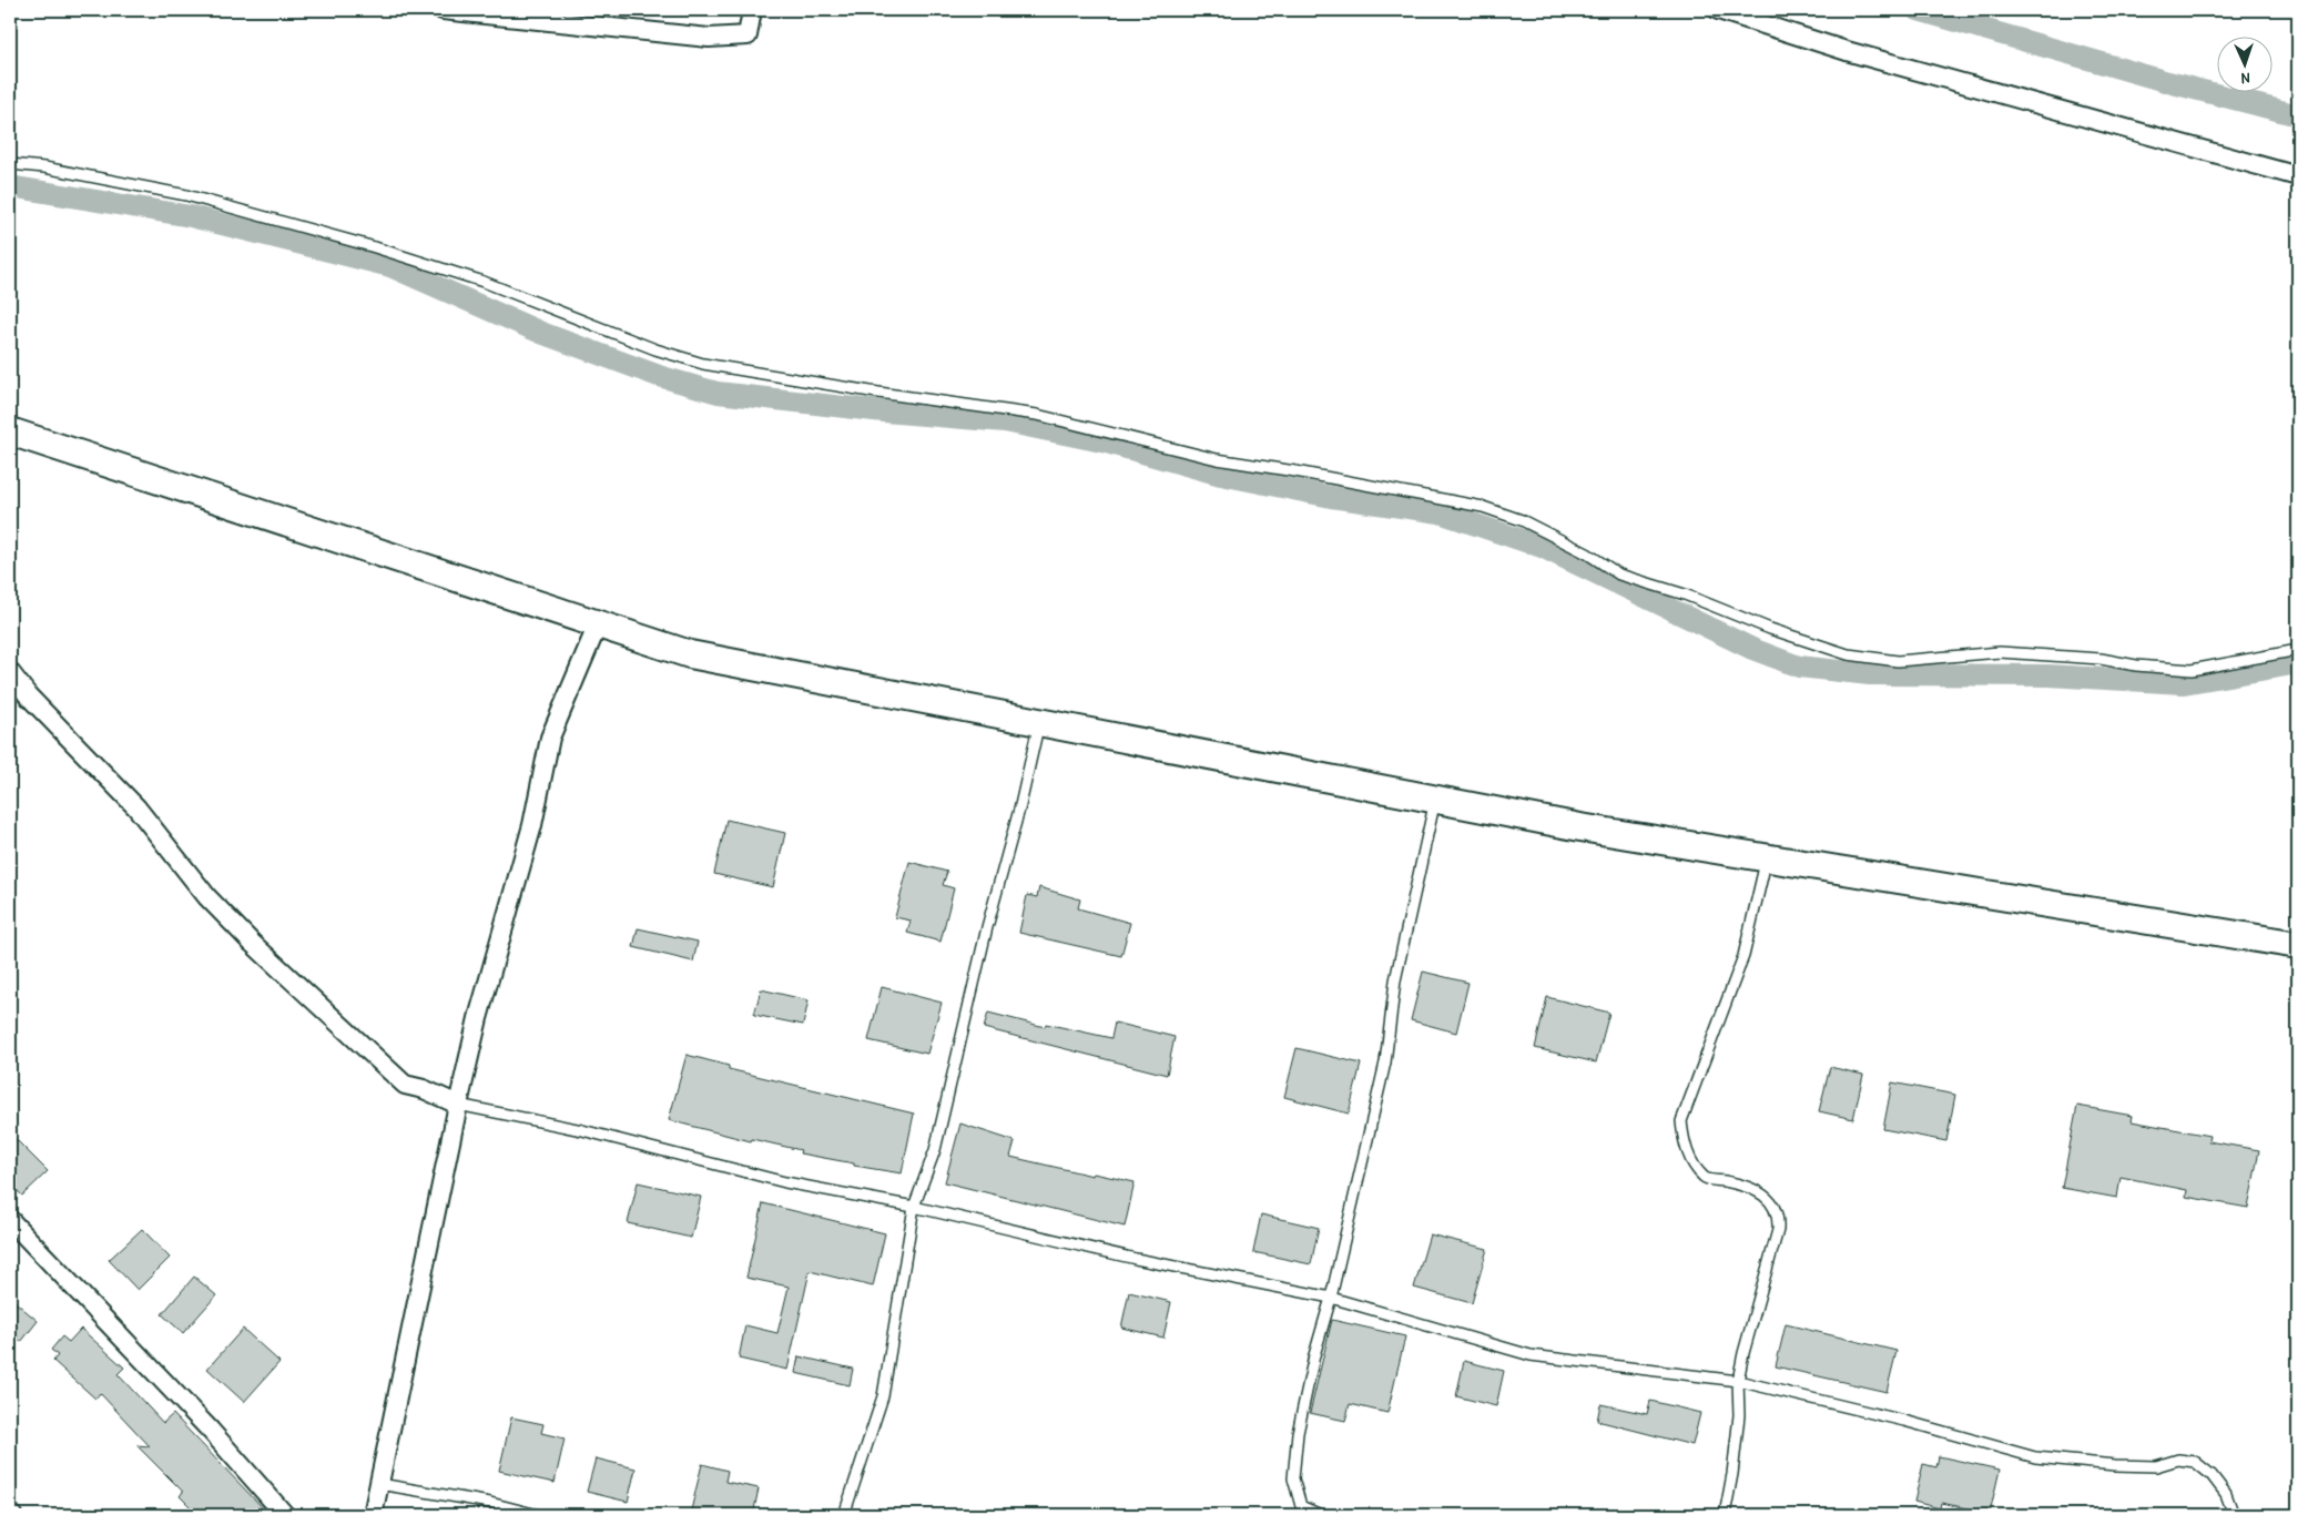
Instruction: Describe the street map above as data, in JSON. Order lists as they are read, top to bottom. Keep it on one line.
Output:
{"north":"bottom"}
